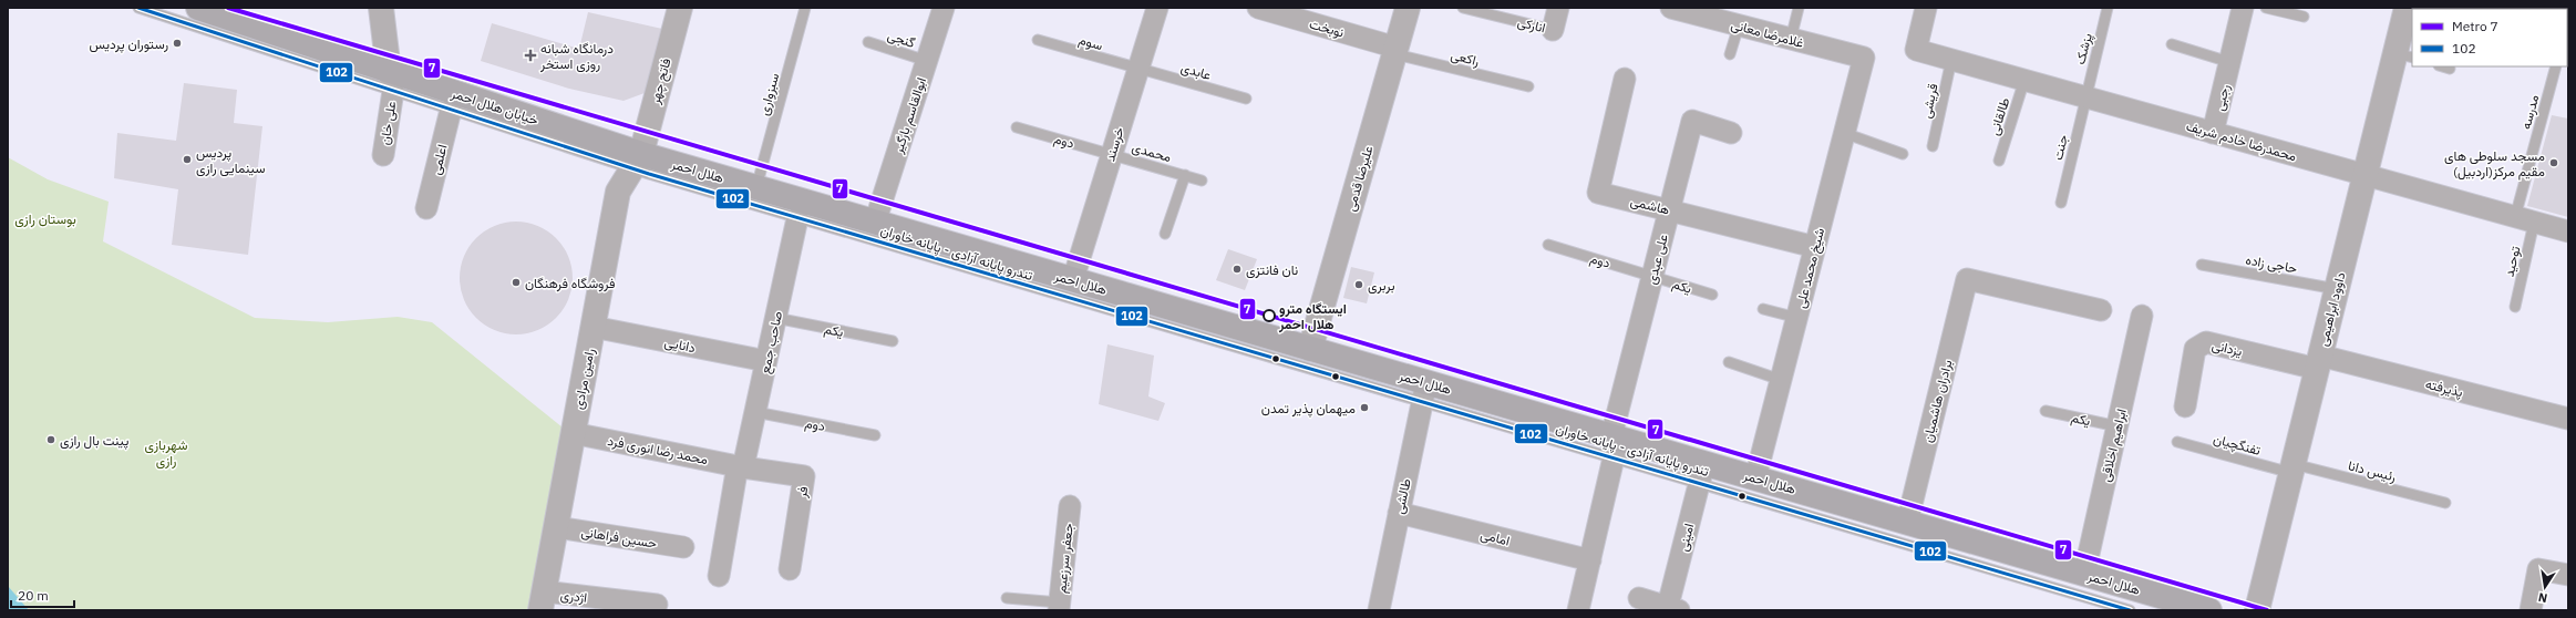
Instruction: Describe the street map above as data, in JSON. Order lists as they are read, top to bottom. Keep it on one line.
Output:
{"streets":{"main road":["خیابان هلال احمر","هلال احمر"],"street":["انارکی","نوبخت","غلامرضا معانی","فاتح چهر","رجبی","ابوالقاسم بارگیر","علی خان","محمدرضا خادم شریف","خرسند","اعلمی","علیرضا قدمی","هاشمی","علی عبدی","شیخ محمد علی","داوود ابراهیمی","صاحب جمع","دانایی","یزدانی","رامین مرادی","پذیرفته","برادران هاشمیان","ابراهیم اخلاقی","محمد رضا انوری فرد","فر","طالشی","حسین فراهانی","امامی","امینی","جعفر سرزعیم","اژدری"],"lane":["گنجی","سوم","پزشک","راکعی","عابدی","سبزواری","قریشی","مدرسه","طالقانی","دوم","جنت","محمدی","تندرو پایانه آزادی - پایانه خاوران","توحید","حاجی زاده","یکم","تفنگچیان","رئیس دانا"]},"crossings":[["نوبخت","راکعی"],["نوبخت","علیرضا قدمی"],["غلامرضا معانی","شیخ محمد علی"],["گنجی","ابوالقاسم بارگیر"],["سوم","عابدی"],["سوم","خرسند"],["پزشک","محمدرضا خادم شریف"],["پزشک","جنت"],["راکعی","علیرضا قدمی"],["عابدی","خرسند"],["فاتح چهر","خیابان هلال احمر"],["فاتح چهر","هلال احمر"],["فاتح چهر","تندرو پایانه آزادی - پایانه خاوران"],["فاتح چهر","رامین مرادی"],["سبزواری","هلال احمر"],["رجبی","محمدرضا خادم شریف"],["قریشی","محمدرضا خادم شریف"],["خیابان هلال احمر","علی خان"],["خیابان هلال احمر","هلال احمر"],["خیابان هلال احمر","تندرو پایانه آزادی - پایانه خاوران"],["خیابان هلال احمر","رامین مرادی"],["مدرسه","محمدرضا خادم شریف"],["مدرسه","توحید"],["ابوالقاسم بارگیر","هلال احمر"],["طالقانی","محمدرضا خادم شریف"],["علی خان","تندرو پایانه آزادی - پایانه خاوران"],["دوم","خرسند"],["دوم","محمدی"],["دوم","علی عبدی"],["دوم","یکم"],["دوم","صاحب جمع"],["محمدرضا خادم شریف","جنت"],["محمدرضا خادم شریف","توحید"],["محمدرضا خادم شریف","داوود ابراهیمی"],["خرسند","محمدی"],["خرسند","هلال احمر"],["اعلمی","تندرو پایانه آزادی - پایانه خاوران"],["هلال احمر","علیرضا قدمی"],["هلال احمر","تندرو پایانه آزادی - پایانه خاوران"],["هلال احمر","علی عبدی"],["هلال احمر","شیخ محمد علی"],["هلال احمر","رامین مرادی"],["هلال احمر","برادران هاشمیان"],["هلال احمر","ابراهیم اخلاقی"],["هلال احمر","طالشی"],["هلال احمر","امینی"],["هاشمی","علی عبدی"],["هاشمی","شیخ محمد علی"],["تندرو پایانه آزادی - پایانه خاوران","صاحب جمع"],["تندرو پایانه آزادی - پایانه خاوران","رامین مرادی"],["تندرو پایانه آزادی - پایانه خاوران","طالشی"],["تندرو پایانه آزادی - پایانه خاوران","امینی"],["علی عبدی","یکم"],["حاجی زاده","داوود ابراهیمی"],["یکم","صاحب جمع"],["یکم","ابراهیم اخلاقی"],["داوود ابراهیمی","یزدانی"],["داوود ابراهیمی","پذیرفته"],["داوود ابراهیمی","تفنگچیان"],["داوود ابراهیمی","رئیس دانا"],["صاحب جمع","دانایی"],["صاحب جمع","محمد رضا انوری فرد"],["صاحب جمع","فر"],["دانایی","رامین مرادی"],["یزدانی","پذیرفته"],["رامین مرادی","محمد رضا انوری فرد"],["رامین مرادی","حسین فراهانی"],["رامین مرادی","اژدری"],["تفنگچیان","رئیس دانا"],["محمد رضا انوری فرد","فر"],["طالشی","امامی"]],"parks":["بوستان رازی","شهربازی رازی"],"places":{"other":["رستوران پردیس","پردیس سینمایی رازی","مسجد سلوطی های مقیم مرکز(اردبیل)","نان فانتزی","فروشگاه فرهنگان","بربری","ایستگاه مترو هلال احمر","میهمان پذیر تمدن","پینت بال رازی"],"health":["درمانگاه شبانه روزی استخر"]},"lines":["metro line 7","transit line 102"],"legend":["Metro 7","102"],"scale_bar":"20 m","north":"bottom"}
